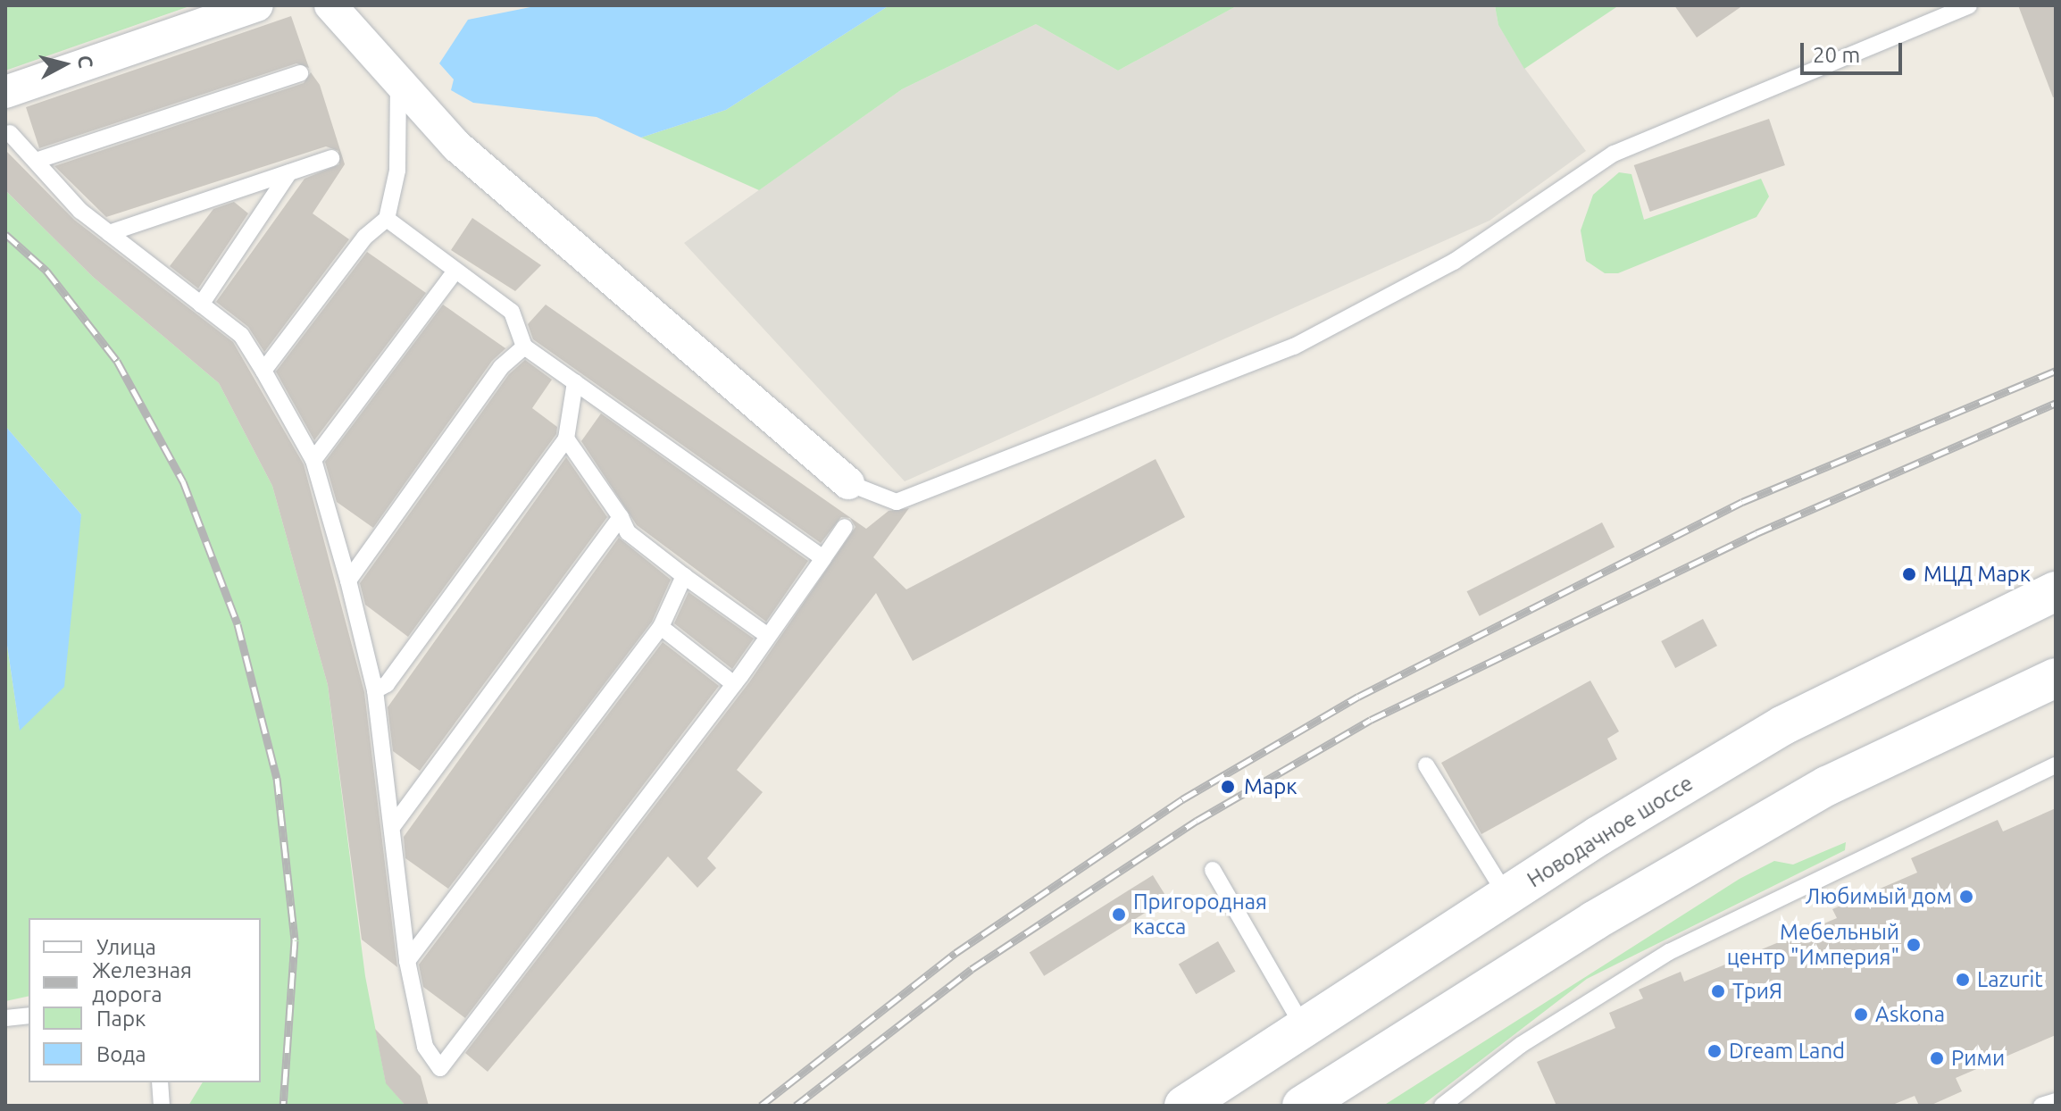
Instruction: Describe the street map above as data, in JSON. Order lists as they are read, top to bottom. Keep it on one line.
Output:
{"streets":{"main road":["Новодачное шоссе"]},"places":["МЦД Марк","Марк","Любимый дом","Пригородная касса","Мебельный центр \"Империя\"","Lazurit","ТриЯ","Askona","Dream Land","Рими"],"legend":["Улица","Железная дорога","Парк","Вода"],"scale_bar":"20 m","north":"right"}
